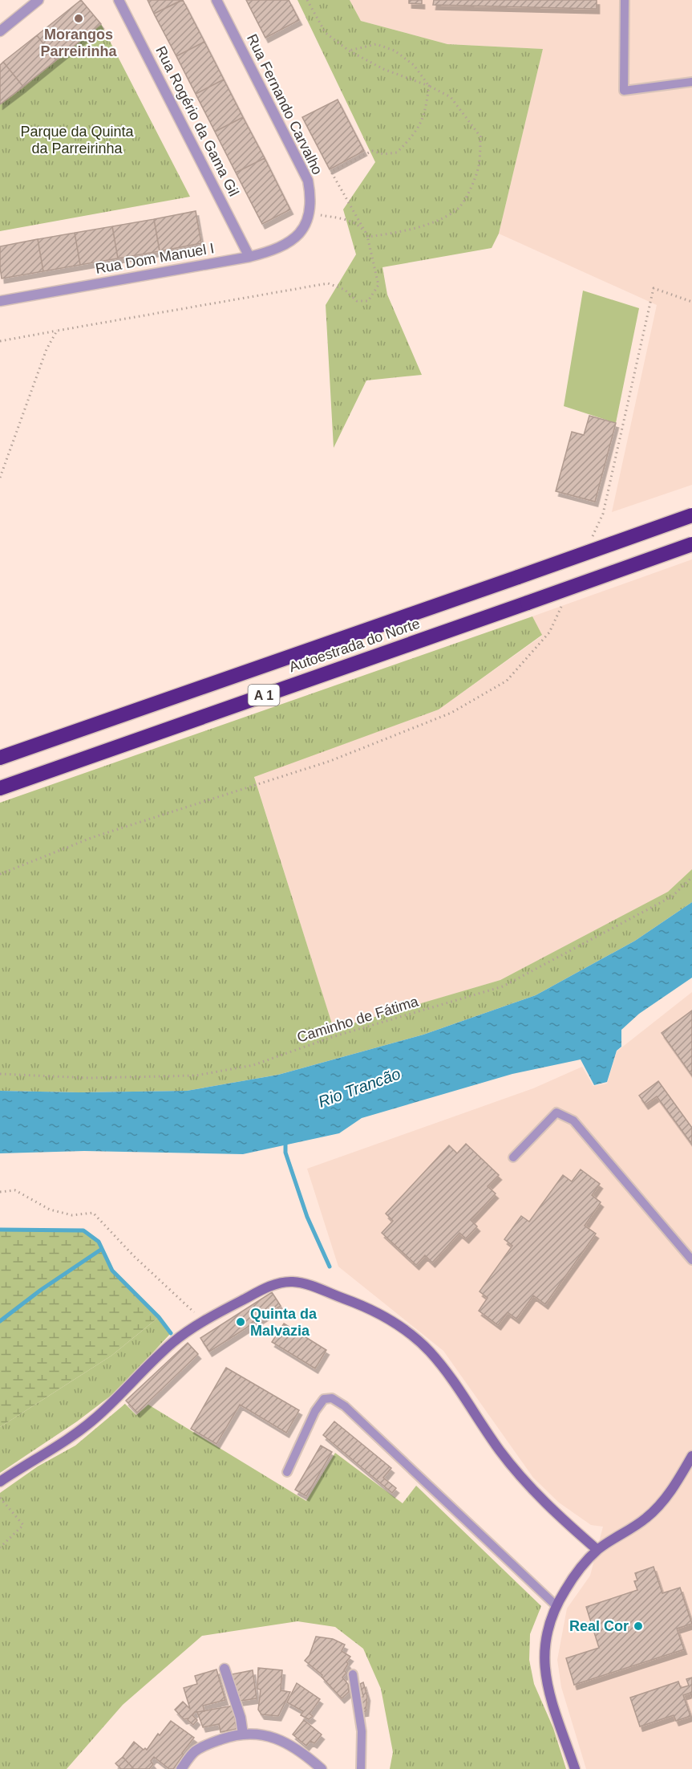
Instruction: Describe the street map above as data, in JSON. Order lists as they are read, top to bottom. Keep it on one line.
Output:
{"streets":{"highway":["Autoestrada do Norte","A 1"],"street":["Rua Fernando Carvalho","Rua Rogério da Gama Gil","Rua Dom Manuel I"],"path":["Caminho de Fátima"]},"crossings":[["Rua Fernando Carvalho","Rua Dom Manuel I"],["Rua Rogério da Gama Gil","Rua Dom Manuel I"]],"water":["Rio Trancão"],"parks":["Parque da Quinta da Parreirinha"],"places":["Morangos Parreirinha","Quinta da Malvazia","Real Cor"]}
